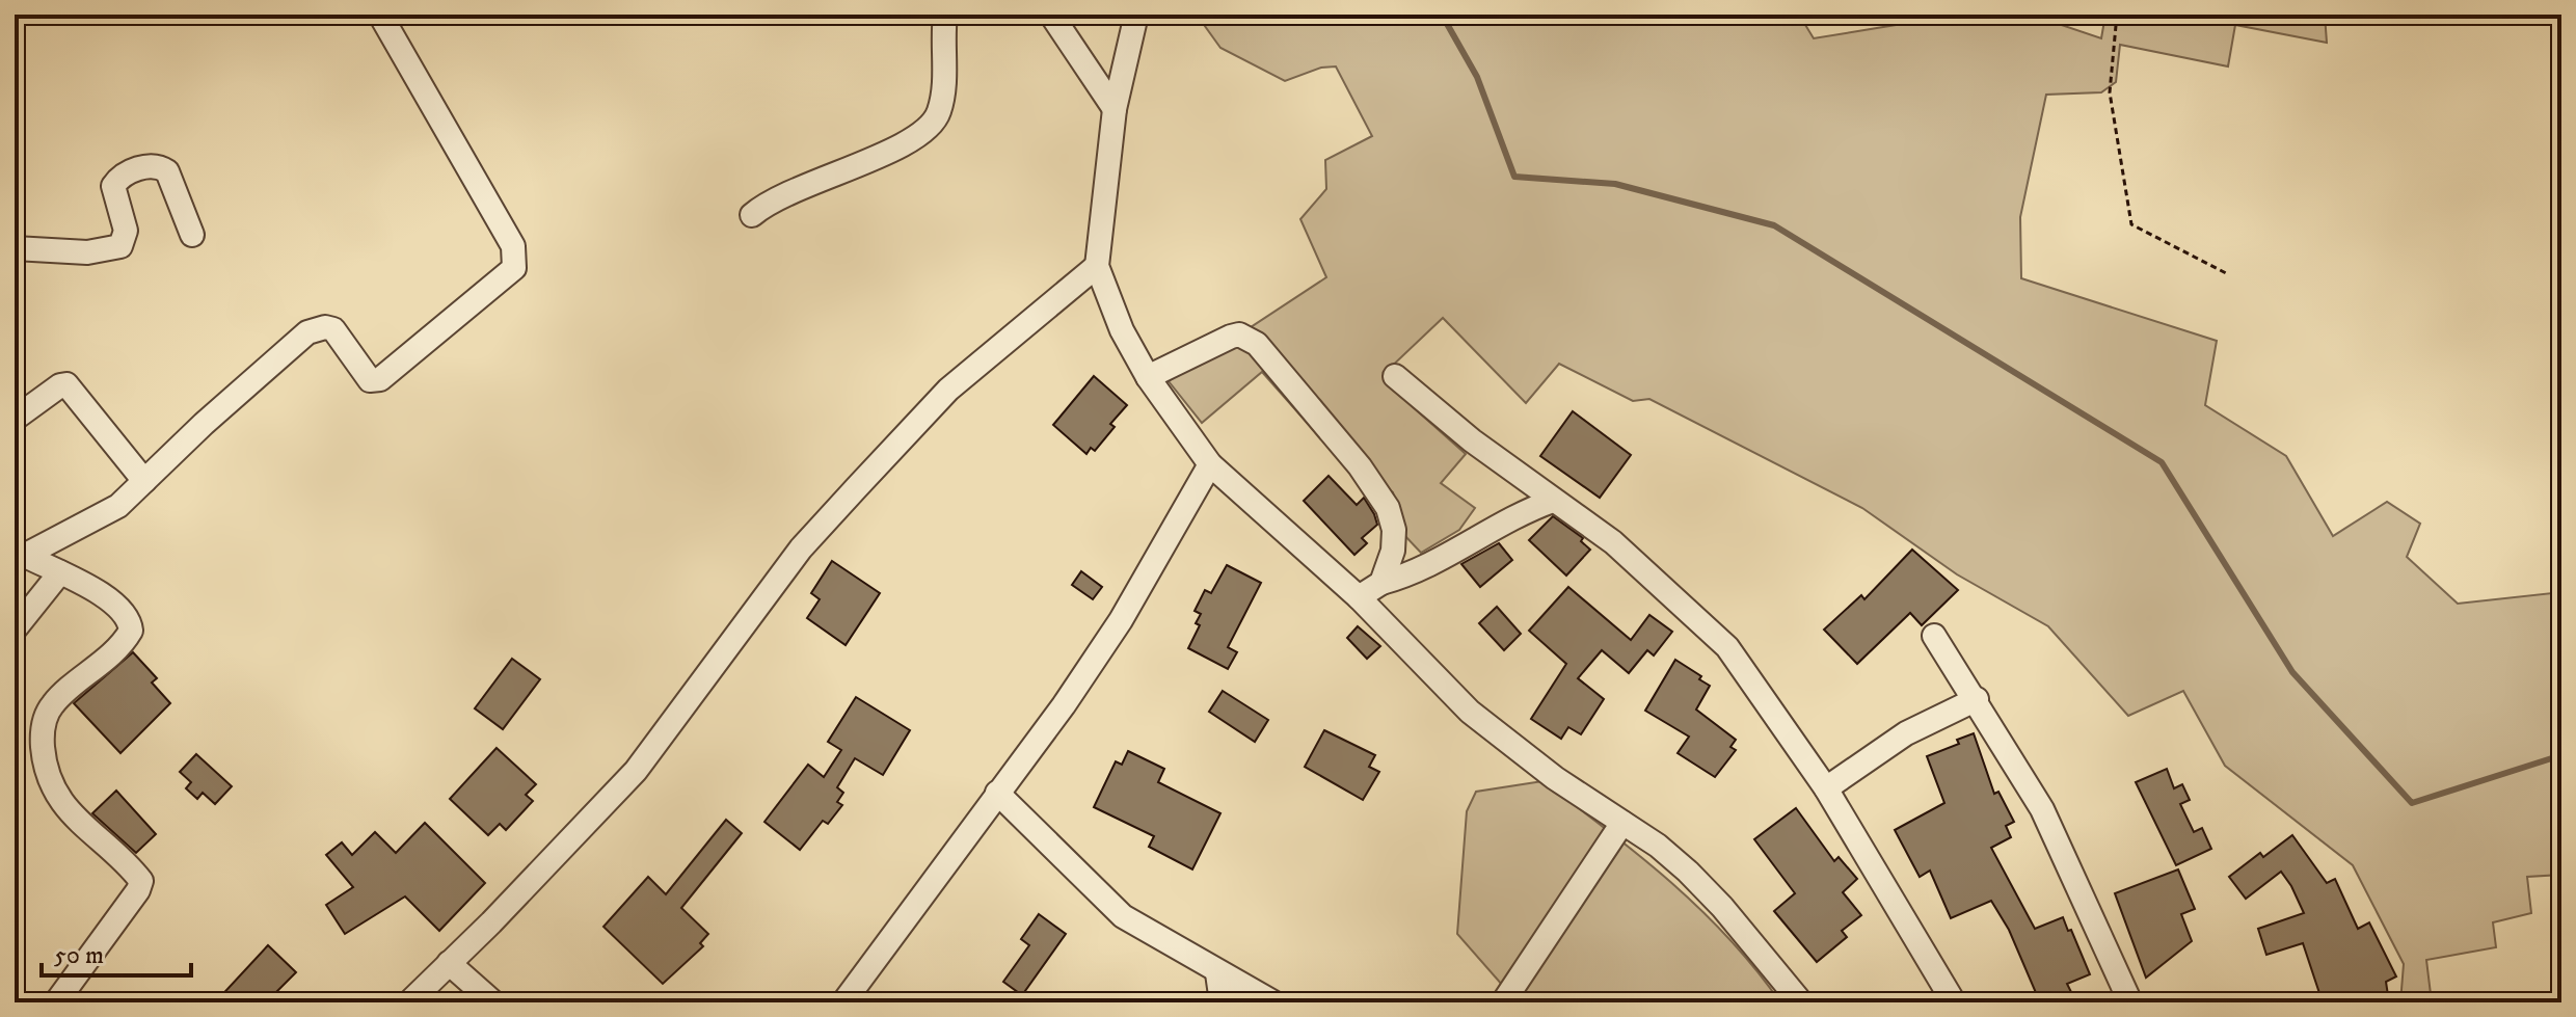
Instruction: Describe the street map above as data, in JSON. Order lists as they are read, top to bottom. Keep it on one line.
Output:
{"scale_bar":"50 m"}
